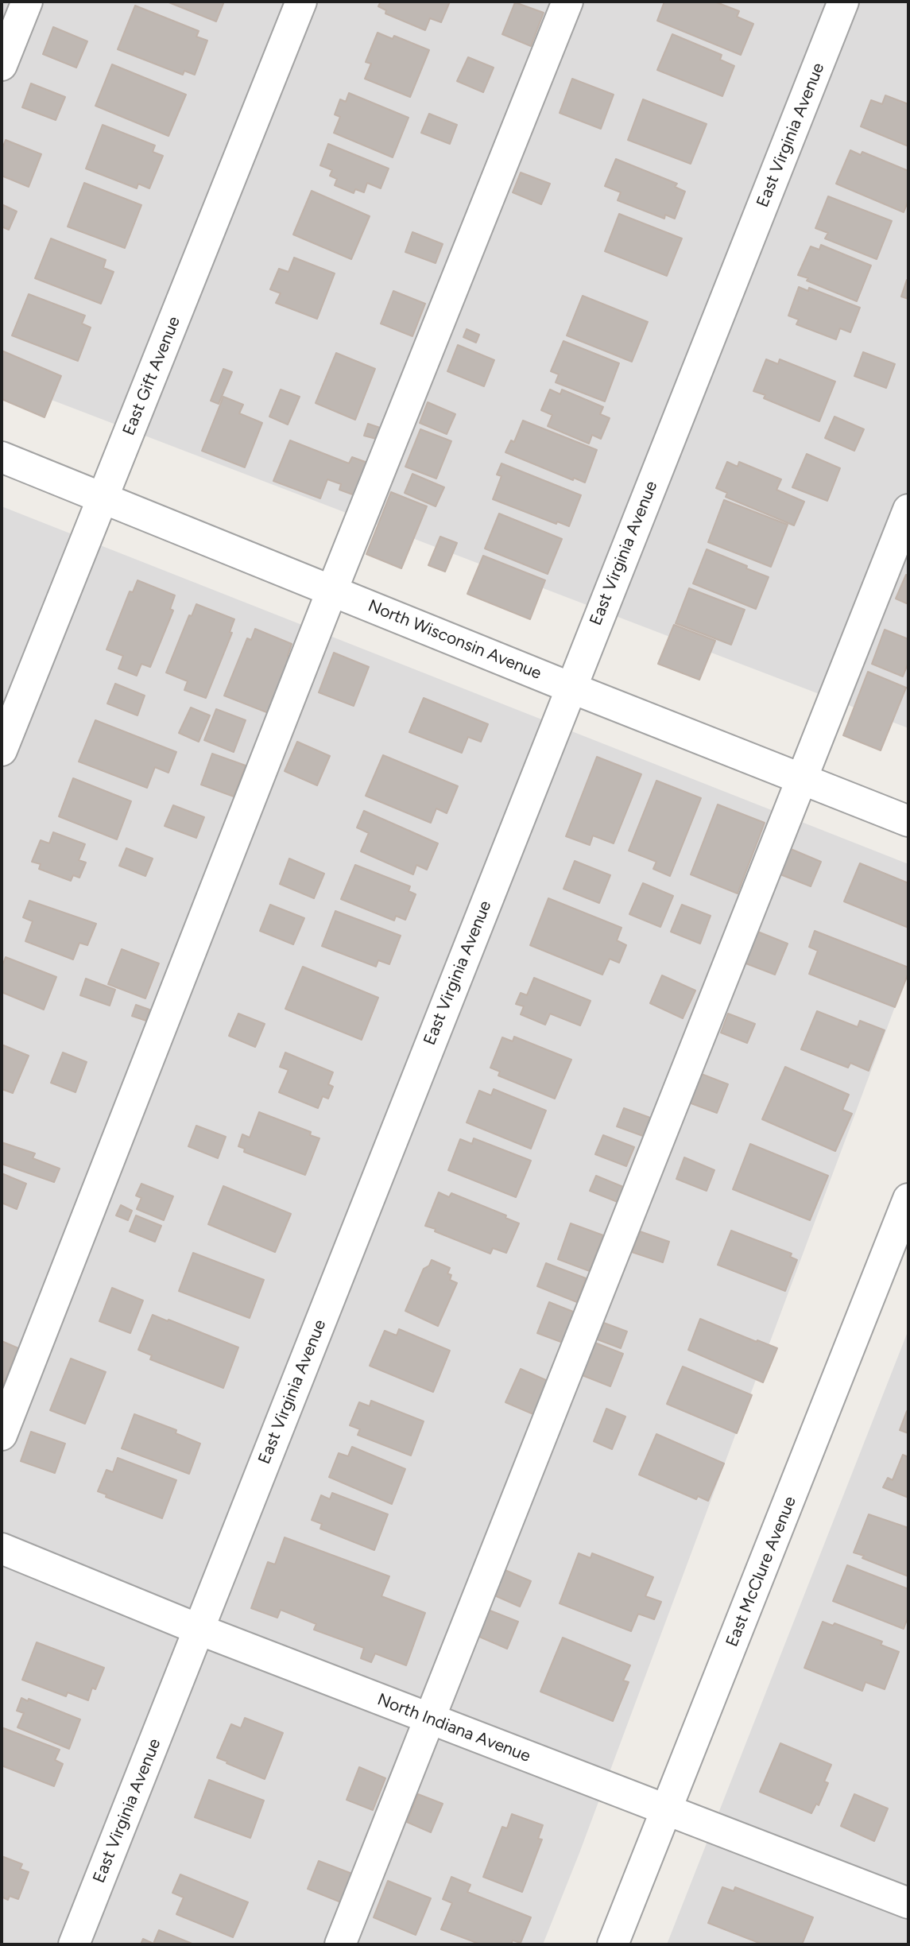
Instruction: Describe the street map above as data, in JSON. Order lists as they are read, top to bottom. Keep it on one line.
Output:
{"streets":{"street":["East Virginia Avenue","East Gift Avenue","North Wisconsin Avenue","East McClure Avenue","North Indiana Avenue"]},"crossings":[["East Virginia Avenue","North Wisconsin Avenue"],["East Virginia Avenue","North Indiana Avenue"],["East Gift Avenue","North Wisconsin Avenue"],["East McClure Avenue","North Indiana Avenue"]]}
